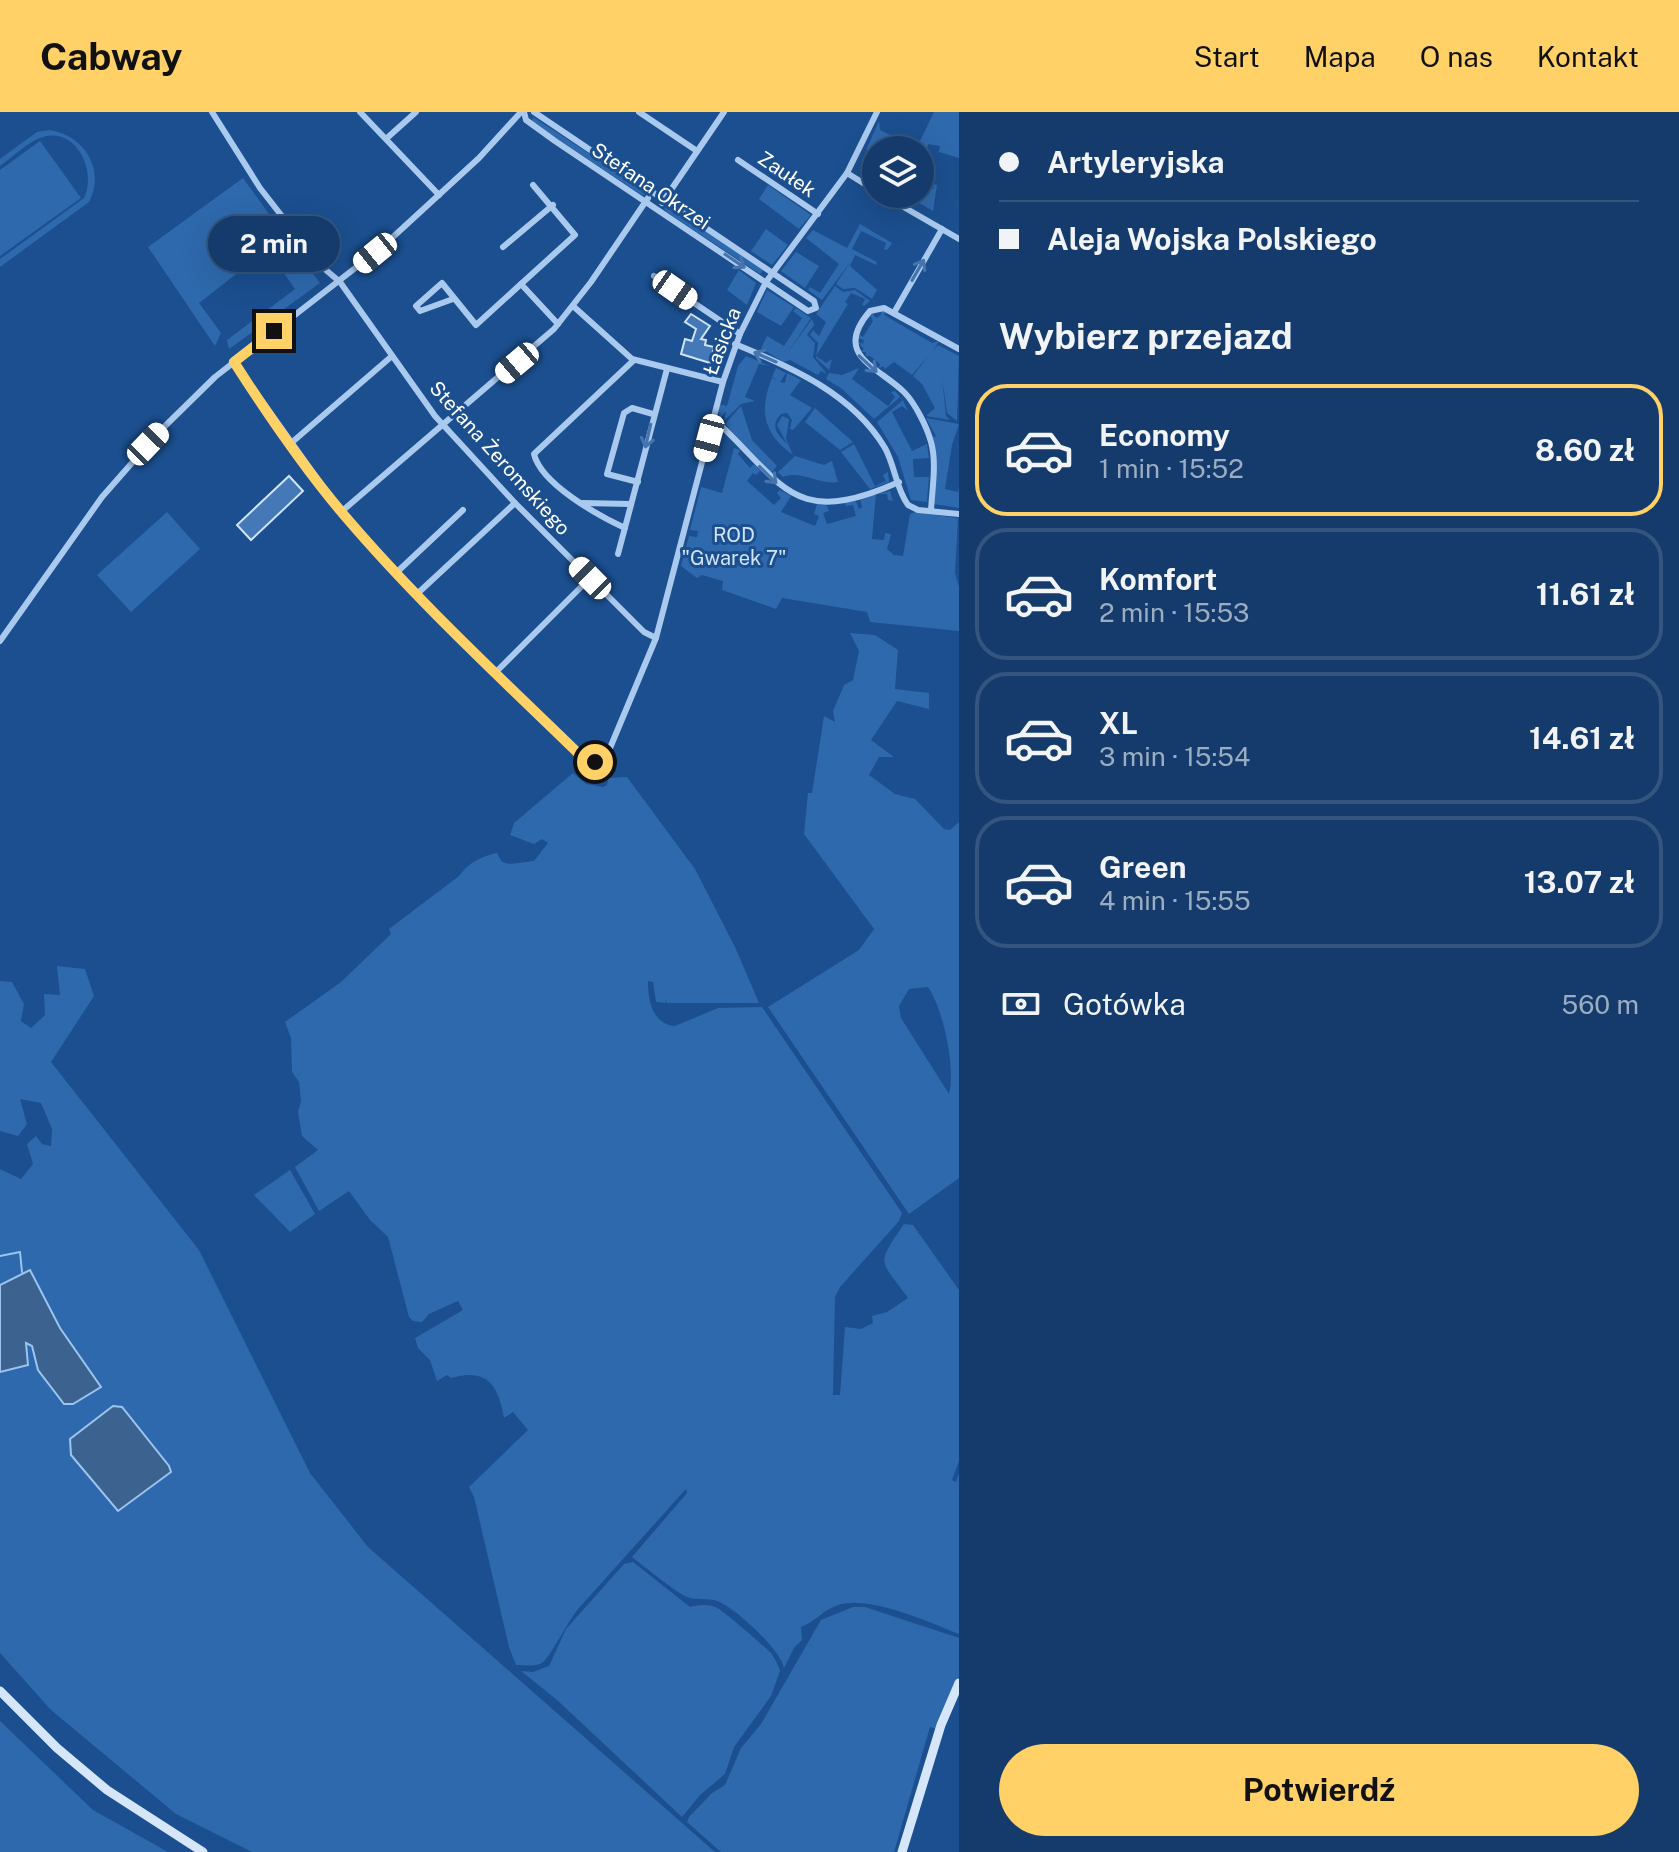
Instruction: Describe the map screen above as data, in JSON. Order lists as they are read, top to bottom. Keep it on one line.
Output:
{"streets":{"street":["Zaułek","Stefana Okrzei","Łasicka","Stefana Żeromskiego"]},"crossings":[["Zaułek","Łasicka"],["Stefana Okrzei","Łasicka"],["Łasicka","Stefana Żeromskiego"]],"parks":["ROD \"Gwarek 7\""],"page":{"header":"Cabway","nav":["Start","Mapa","O nas","Kontakt"],"banner":["Artyleryjska","Aleja Wojska Polskiego"],"bubble":"2 min","heading":"Wybierz przejazd","list":[{"name":"Economy","note":"1 min · 15:52","value":"8.60 zł"},{"name":"Komfort","note":"2 min · 15:53","value":"11.61 zł"},{"name":"XL","note":"3 min · 15:54","value":"14.61 zł"},{"name":"Green","note":"4 min · 15:55","value":"13.07 zł"}],"pay":["Gotówka","560 m"],"buttons":"Potwierdź"}}
